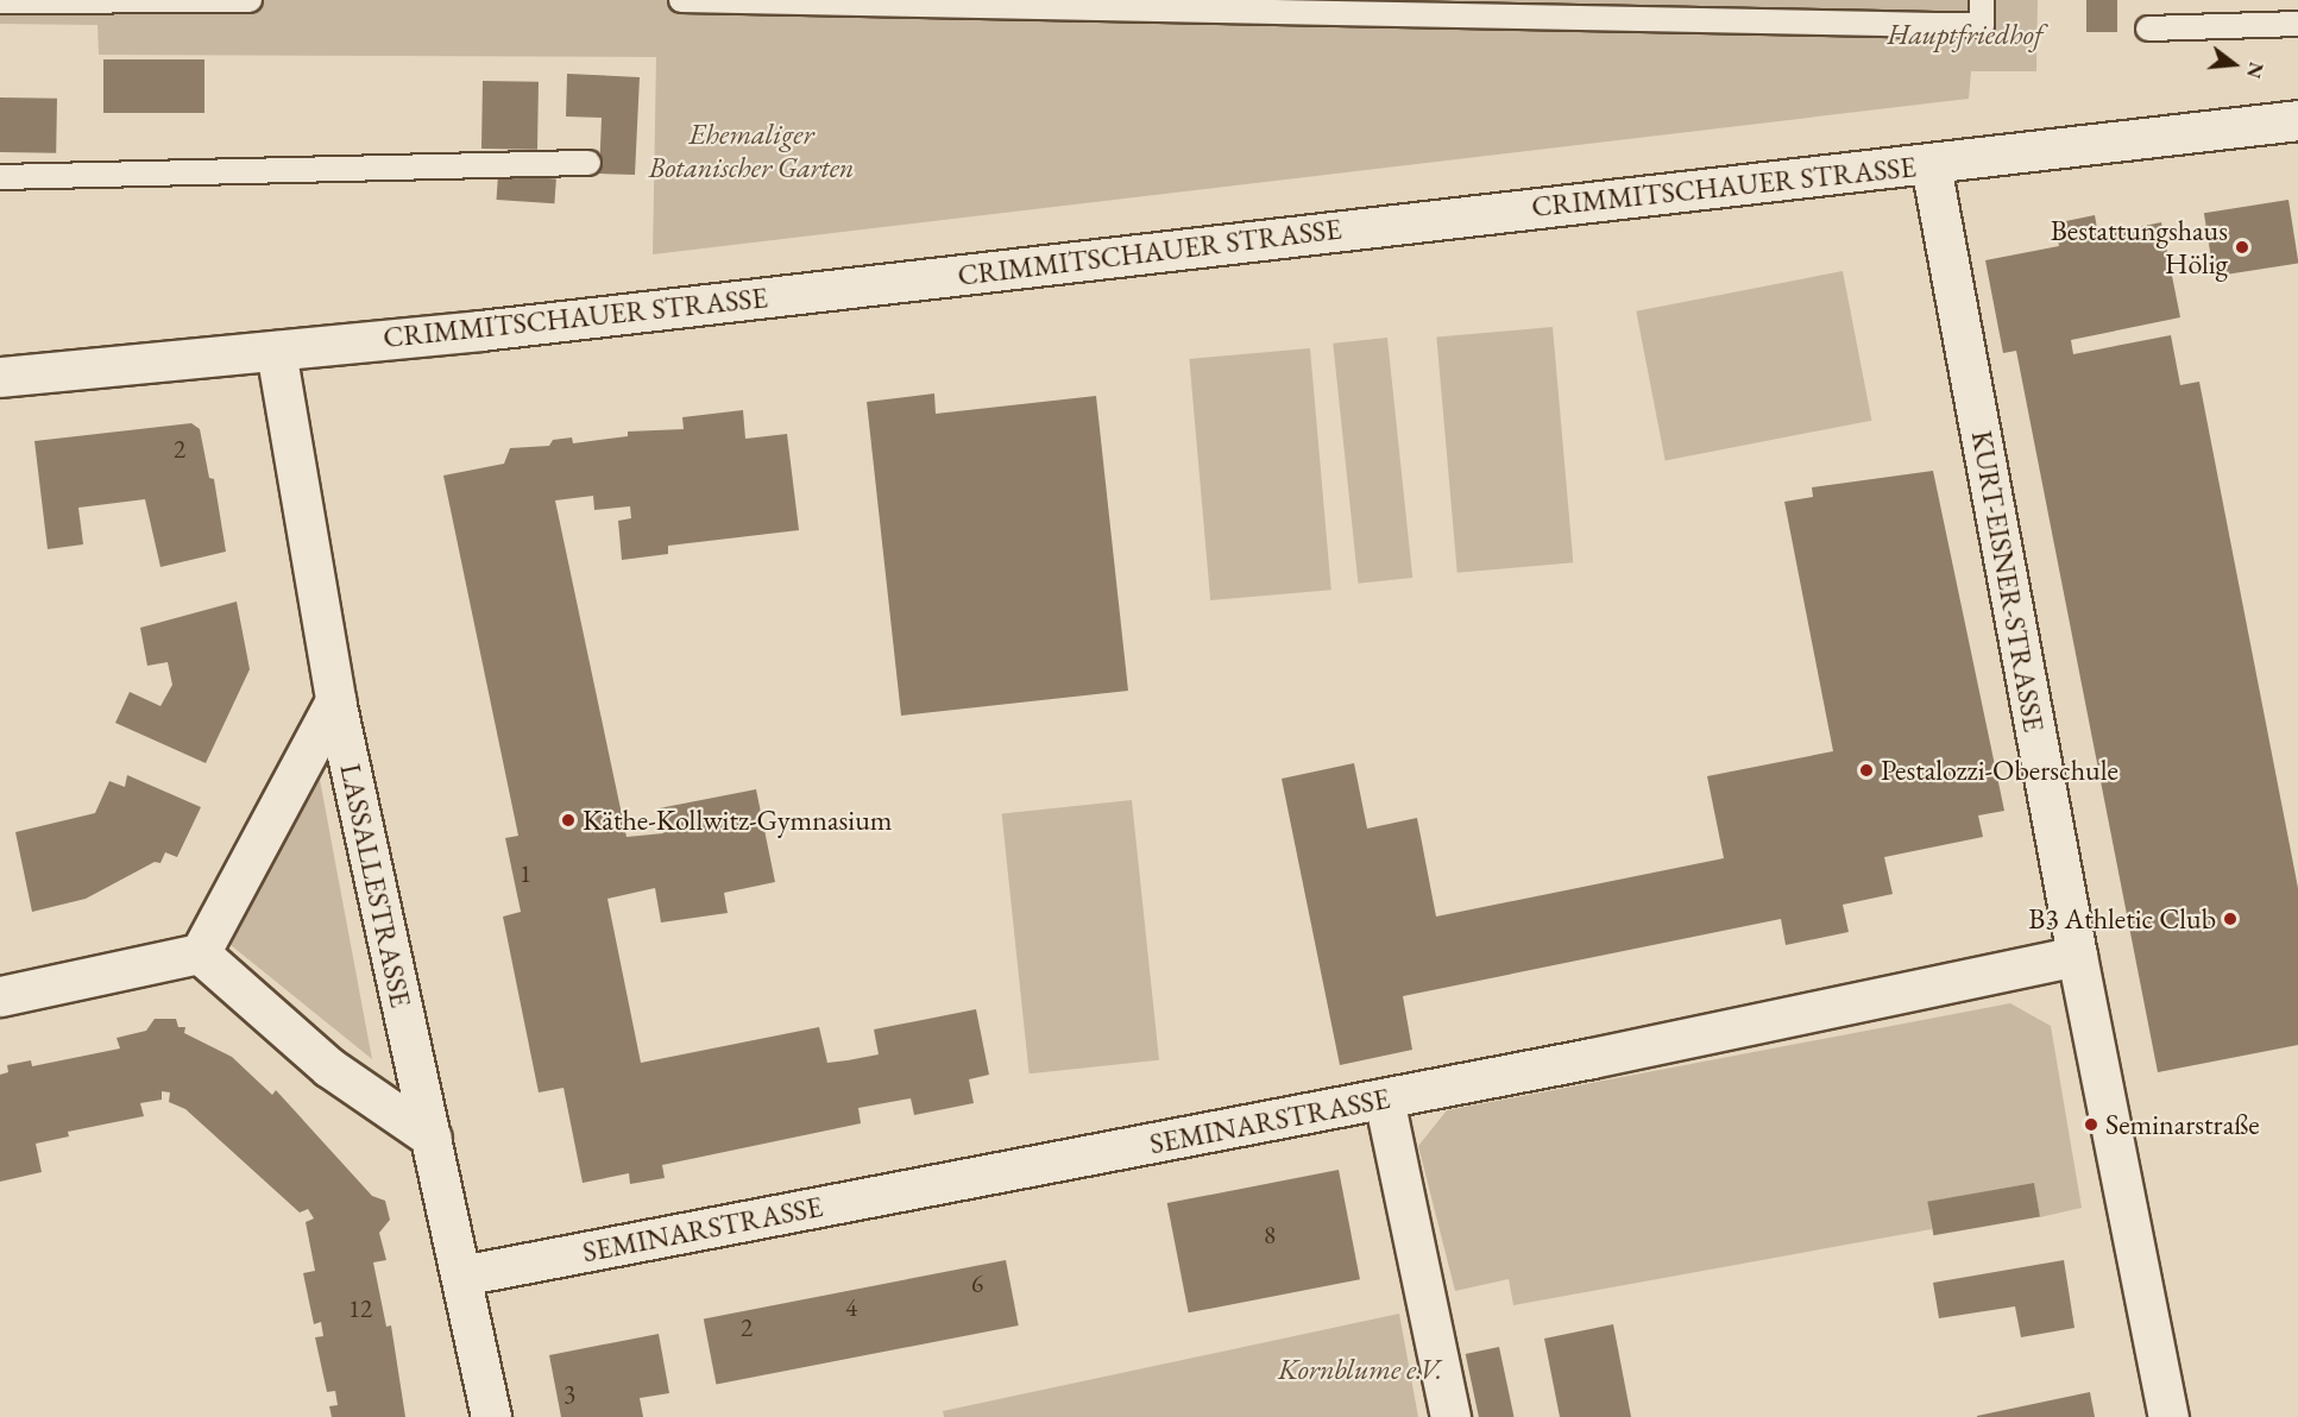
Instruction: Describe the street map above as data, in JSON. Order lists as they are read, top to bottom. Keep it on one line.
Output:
{"streets":{"street":["CRIMMITSCHAUER STRASSE","KURT-EISNER-STRASSE","LASSALLESTRASSE","SEMINARSTRASSE"]},"crossings":[["CRIMMITSCHAUER STRASSE","KURT-EISNER-STRASSE"],["CRIMMITSCHAUER STRASSE","LASSALLESTRASSE"],["KURT-EISNER-STRASSE","SEMINARSTRASSE"],["LASSALLESTRASSE","SEMINARSTRASSE"]],"parks":["Hauptfriedhof","Ehemaliger Botanischer Garten","Kornblume e.V."],"places":["Bestattungshaus Hölig","Pestalozzi-Oberschule","Käthe-Kollwitz-Gymnasium","B3 Athletic Club","Seminarstraße"],"house_numbers":["2","1","8","6","4","12","2","3"],"north":"right"}
